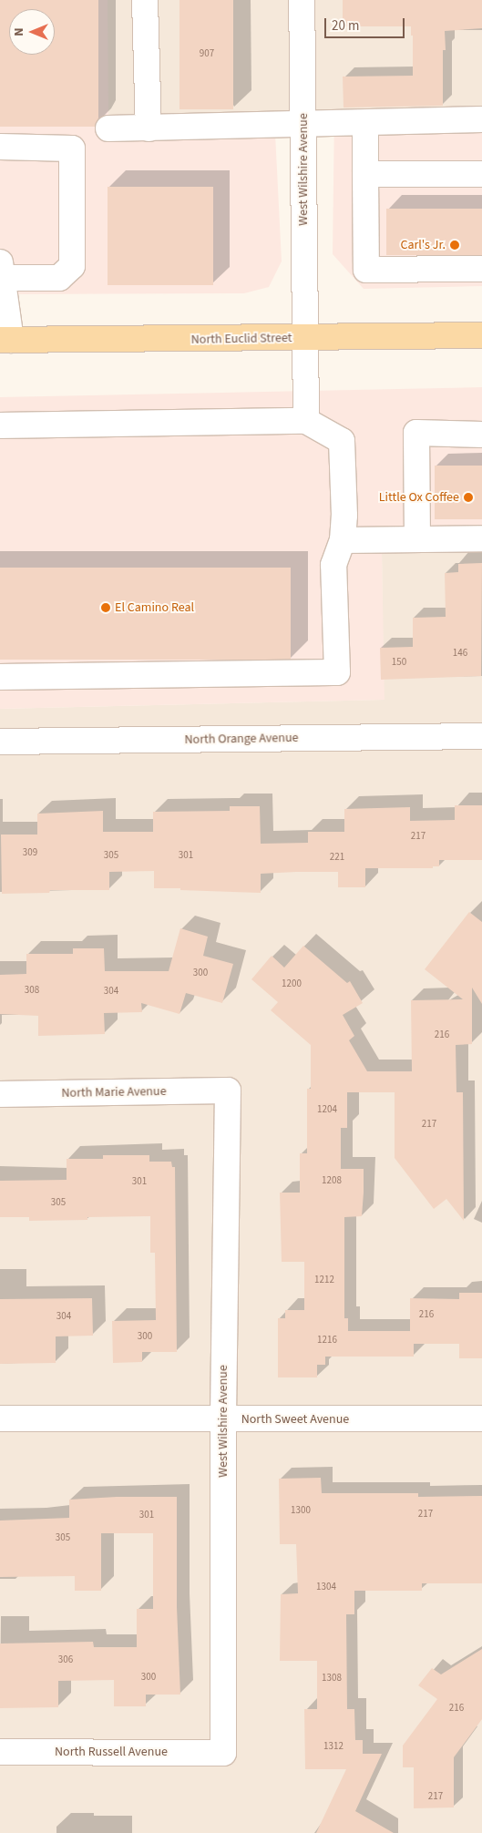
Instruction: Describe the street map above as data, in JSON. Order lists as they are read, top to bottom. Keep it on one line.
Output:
{"streets":{"main road":["North Euclid Street"],"street":["West Wilshire Avenue","North Orange Avenue","North Marie Avenue","North Sweet Avenue","North Russell Avenue"]},"crossings":[["West Wilshire Avenue","North Euclid Street"],["West Wilshire Avenue","North Marie Avenue"],["West Wilshire Avenue","North Sweet Avenue"],["West Wilshire Avenue","North Russell Avenue"]],"places":["Carl's Jr.","Little Ox Coffee","El Camino Real"],"house_numbers":["907","146","150","217","309","305","301","221","300","1200","308","304","216","1204","217","1208","301","305","1212","216","304","300","1216","1300","217","301","305","1304","306","300","1308","216","1312","217"],"scale_bar":"20 m","north":"left"}
